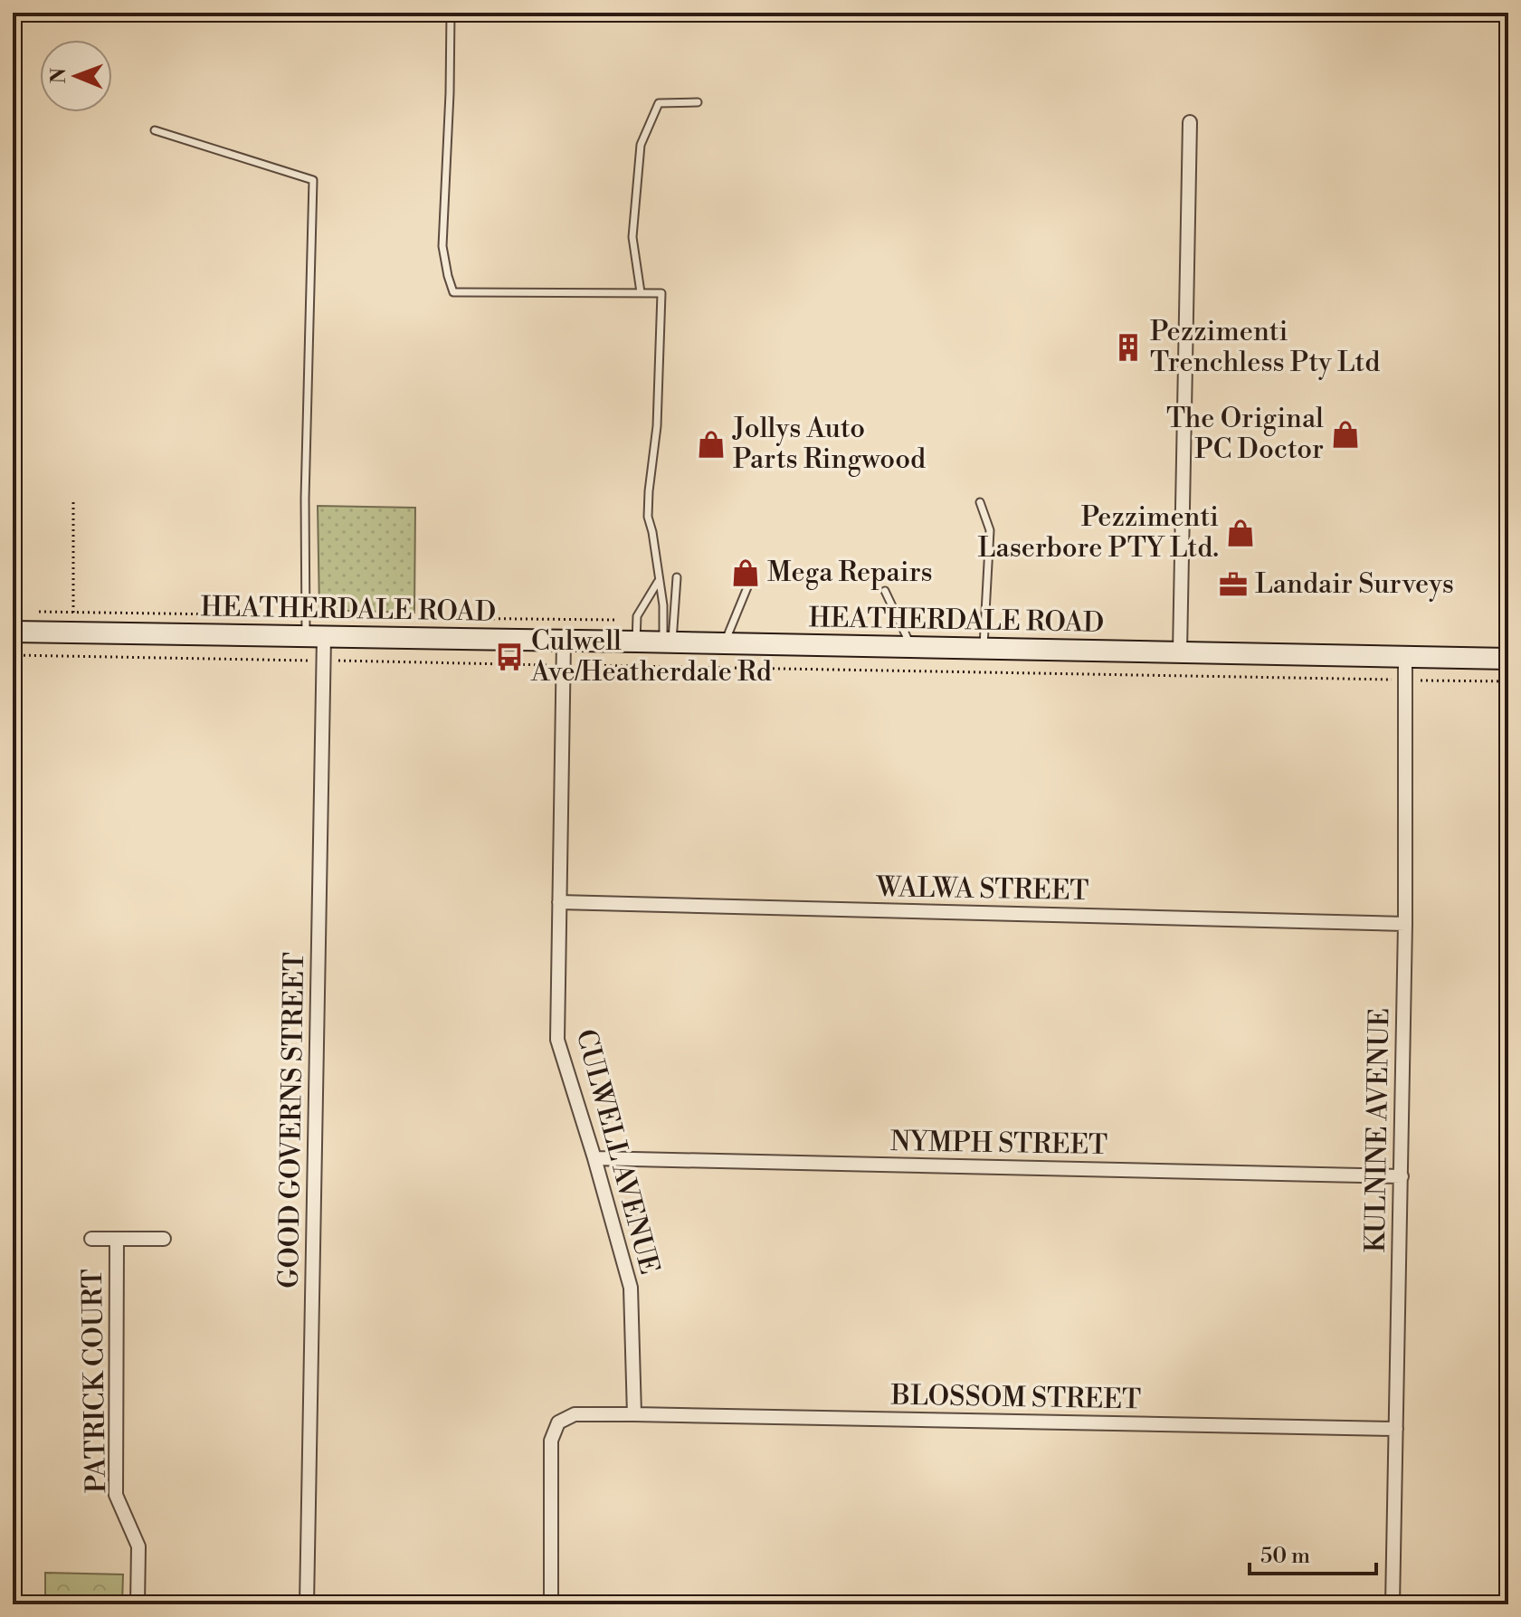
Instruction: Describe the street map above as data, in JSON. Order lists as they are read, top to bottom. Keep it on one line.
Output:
{"streets":{"main road":["HEATHERDALE ROAD"],"street":["WALWA STREET","GOOD GOVERNS STREET","KULNINE AVENUE","NYMPH STREET","CULWELL AVENUE","PATRICK COURT","BLOSSOM STREET"]},"crossings":[["HEATHERDALE ROAD","GOOD GOVERNS STREET"],["HEATHERDALE ROAD","KULNINE AVENUE"],["HEATHERDALE ROAD","CULWELL AVENUE"],["WALWA STREET","KULNINE AVENUE"],["WALWA STREET","CULWELL AVENUE"],["KULNINE AVENUE","NYMPH STREET"],["KULNINE AVENUE","BLOSSOM STREET"],["NYMPH STREET","CULWELL AVENUE"],["CULWELL AVENUE","BLOSSOM STREET"]],"places":{"building":["Pezzimenti Trenchless Pty Ltd"],"shop":["The Original PC Doctor","Jollys Auto Parts Ringwood","Pezzimenti Laserbore PTY Ltd.","Mega Repairs"],"office":["Landair Surveys"],"bus stop":["Culwell Ave/Heatherdale Rd"]},"scale_bar":"50 m","north":"left"}
